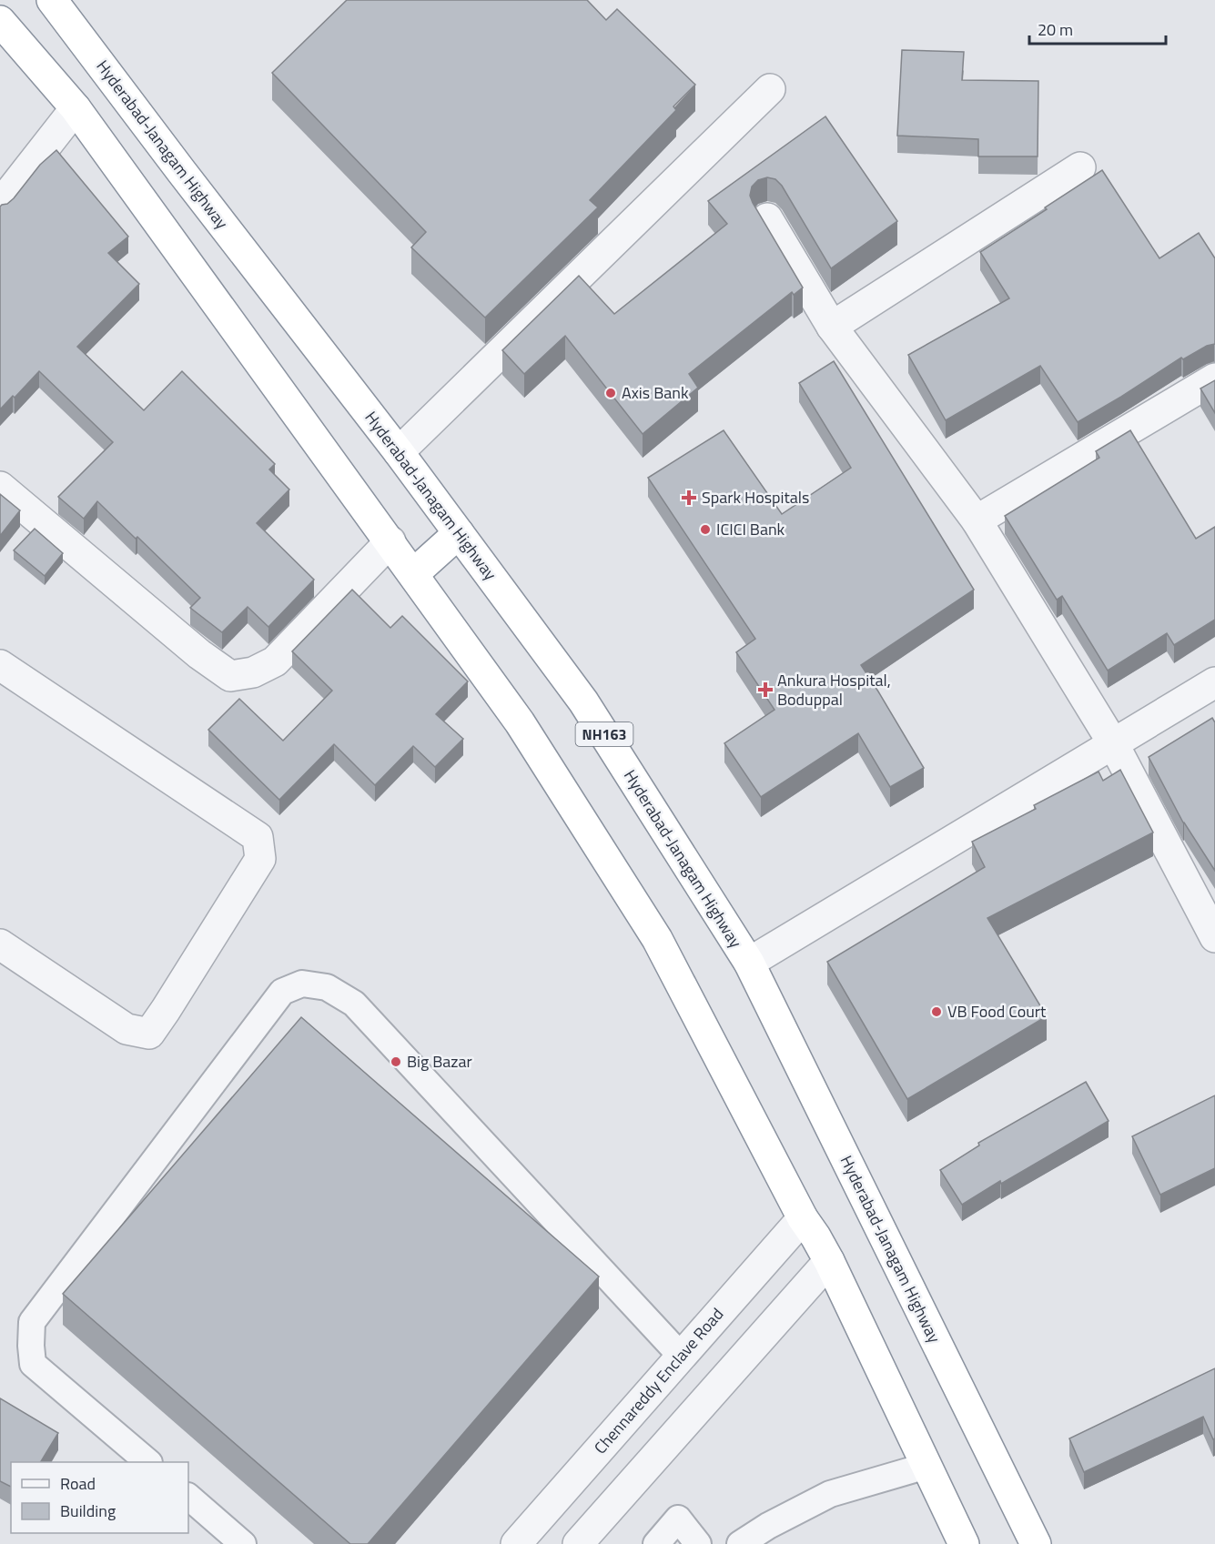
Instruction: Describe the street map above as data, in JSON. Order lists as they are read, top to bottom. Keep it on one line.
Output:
{"streets":{"highway":["Hyderabad-Janagam Highway","NH163"],"street":["Chennareddy Enclave Road"]},"places":{"other":["Axis Bank","ICICI Bank","VB Food Court","Big Bazar"],"health":["Spark Hospitals","Ankura Hospital, Boduppal"]},"legend":["Road","Building"],"scale_bar":"20 m"}
